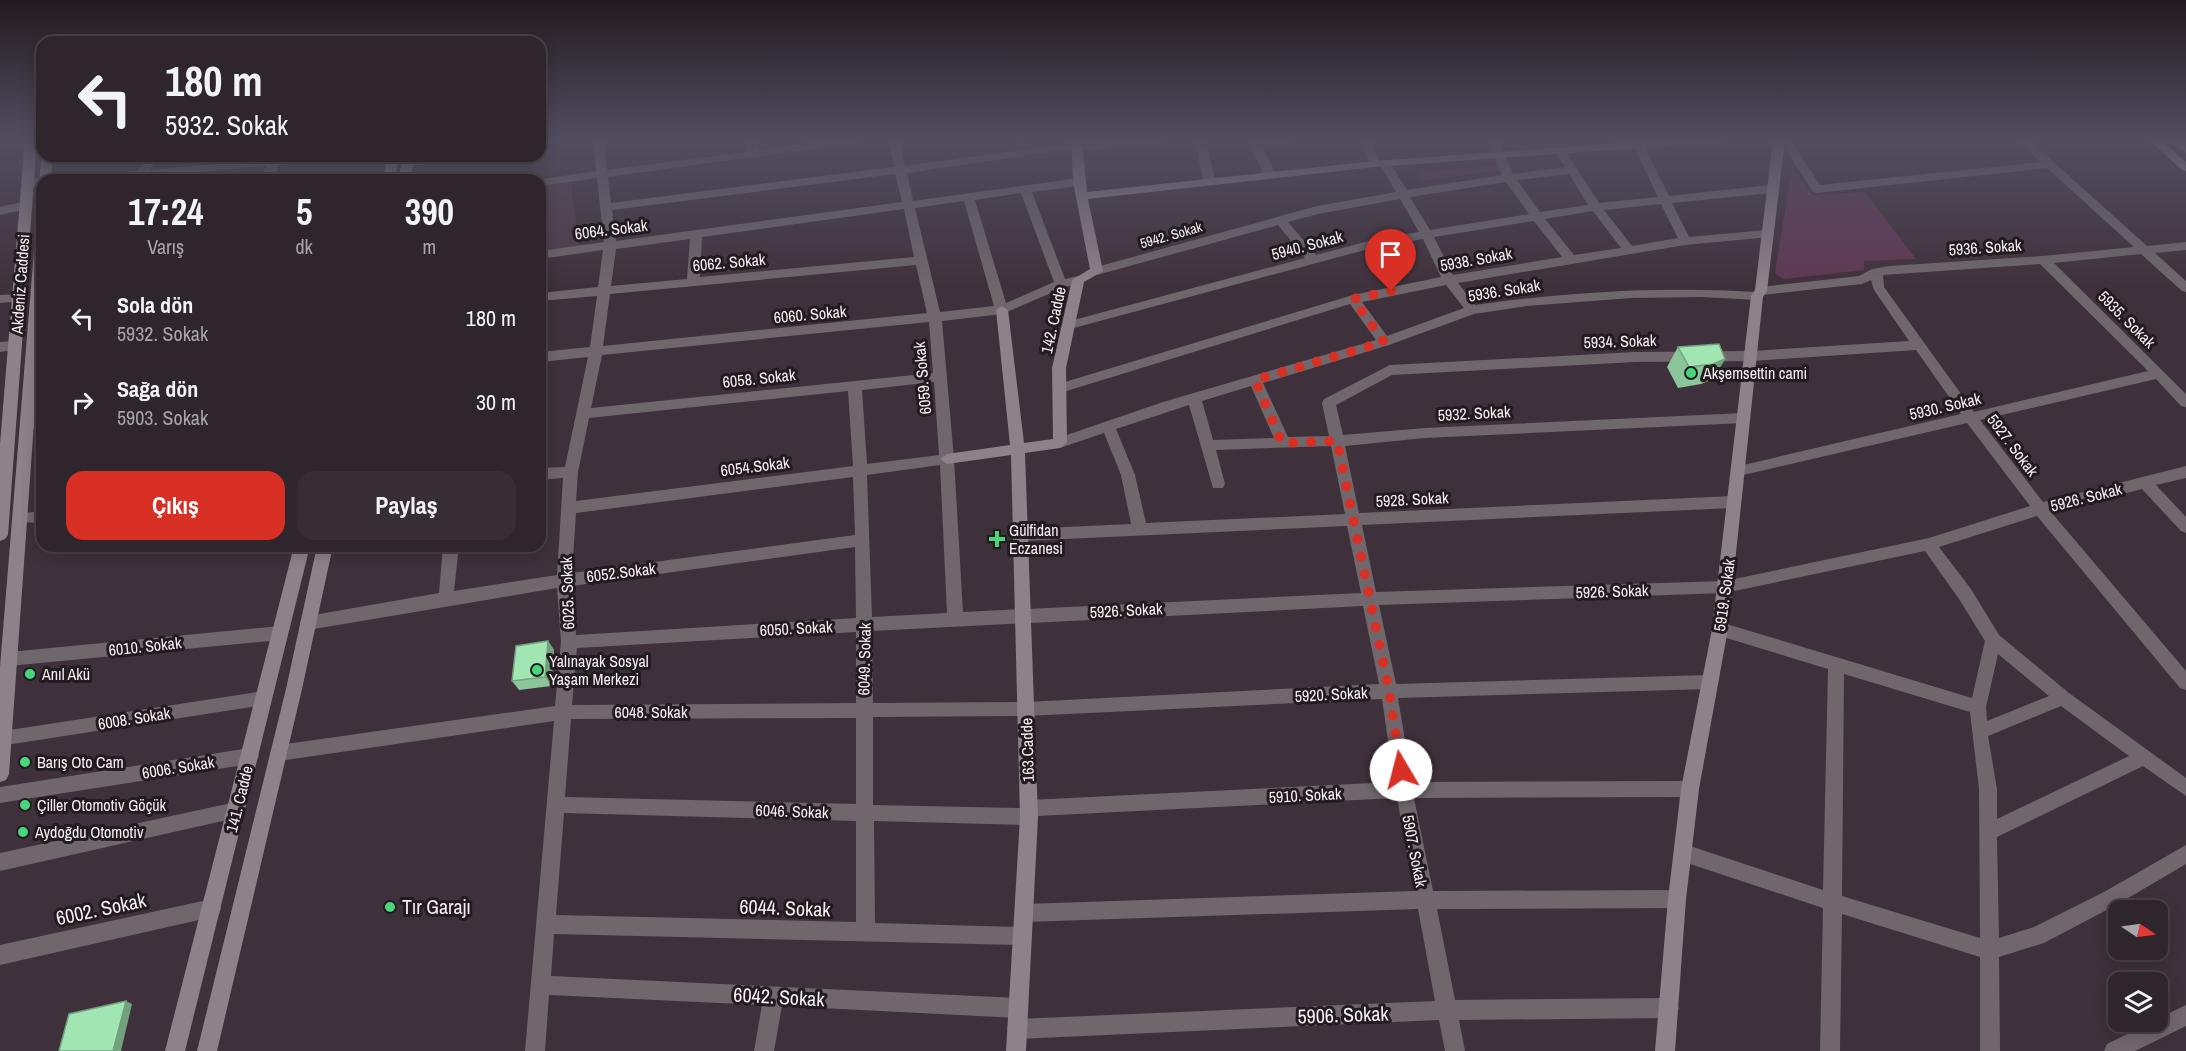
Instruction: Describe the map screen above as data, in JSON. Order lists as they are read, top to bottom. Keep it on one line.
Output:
{"streets":{"street":["6064. Sokak","5942. Sokak","5940. Sokak","5936. Sokak","5938. Sokak","6062. Sokak","Akdeniz Caddesi","6060. Sokak","5935. Sokak","142. Cadde","5934. Sokak","6058. Sokak","6059. Sokak","5930. Sokak","5932. Sokak","5927. Sokak","6054.Sokak","5926. Sokak","5928. Sokak","6052.Sokak","6025. Sokak","5919. Sokak","6050. Sokak","6010. Sokak","6049. Sokak","5920. Sokak","6048. Sokak","6008. Sokak","163.Cadde","6006. Sokak","5910. Sokak","141. Cadde","6046. Sokak","5907. Sokak","6044. Sokak","6002. Sokak","6042. Sokak","5906. Sokak"]},"crossings":[["6064. Sokak","6059. Sokak"],["6064. Sokak","6025. Sokak"],["5942. Sokak","142. Cadde"],["5940. Sokak","142. Cadde"],["5940. Sokak","5919. Sokak"],["5936. Sokak","5935. Sokak"],["5936. Sokak","142. Cadde"],["5936. Sokak","5927. Sokak"],["5936. Sokak","5919. Sokak"],["5938. Sokak","142. Cadde"],["5938. Sokak","5919. Sokak"],["6062. Sokak","6059. Sokak"],["6062. Sokak","6025. Sokak"],["Akdeniz Caddesi","6010. Sokak"],["Akdeniz Caddesi","6008. Sokak"],["6060. Sokak","142. Cadde"],["6060. Sokak","6059. Sokak"],["6060. Sokak","6025. Sokak"],["6060. Sokak","163.Cadde"],["5935. Sokak","5930. Sokak"],["5934. Sokak","5927. Sokak"],["5934. Sokak","5919. Sokak"],["5934. Sokak","5907. Sokak"],["6058. Sokak","6059. Sokak"],["6058. Sokak","6025. Sokak"],["6058. Sokak","6049. Sokak"],["6059. Sokak","6054.Sokak"],["6059. Sokak","6050. Sokak"],["5930. Sokak","5927. Sokak"],["5930. Sokak","5919. Sokak"],["5932. Sokak","5919. Sokak"],["5932. Sokak","5907. Sokak"],["5927. Sokak","5926. Sokak"],["6054.Sokak","6025. Sokak"],["6054.Sokak","6049. Sokak"],["5926. Sokak","5919. Sokak"],["5926. Sokak","6050. Sokak"],["5926. Sokak","163.Cadde"],["5926. Sokak","5907. Sokak"],["5928. Sokak","5919. Sokak"],["5928. Sokak","163.Cadde"],["5928. Sokak","5907. Sokak"],["6052.Sokak","6025. Sokak"],["6052.Sokak","6049. Sokak"],["6052.Sokak","141. Cadde"],["6025. Sokak","6050. Sokak"],["6025. Sokak","6048. Sokak"],["6025. Sokak","6046. Sokak"],["6025. Sokak","6044. Sokak"],["6025. Sokak","6042. Sokak"],["5919. Sokak","5920. Sokak"],["5919. Sokak","5910. Sokak"],["5919. Sokak","5906. Sokak"],["6050. Sokak","6049. Sokak"],["6050. Sokak","163.Cadde"],["6010. Sokak","141. Cadde"],["6049. Sokak","6048. Sokak"],["6049. Sokak","6046. Sokak"],["6049. Sokak","6044. Sokak"],["5920. Sokak","6048. Sokak"],["5920. Sokak","163.Cadde"],["5920. Sokak","5907. Sokak"],["6048. Sokak","163.Cadde"],["6048. Sokak","141. Cadde"],["6008. Sokak","141. Cadde"],["163.Cadde","5910. Sokak"],["163.Cadde","6046. Sokak"],["163.Cadde","6044. Sokak"],["163.Cadde","6042. Sokak"],["163.Cadde","5906. Sokak"],["6006. Sokak","141. Cadde"],["5910. Sokak","6046. Sokak"],["5910. Sokak","5907. Sokak"],["141. Cadde","6002. Sokak"],["5907. Sokak","5906. Sokak"]],"places":{"other":["Akşemsettin cami","Yalınayak Sosyal Yaşam Merkezi","Anıl Akü","Barış Oto Cam","Çiller Otomotiv Göçük","Aydoğdu Otomotiv","Tır Garajı"],"health":["Gülfidan Eczanesi"]},"north":"right","page":{"turn":["180 m","5932. Sokak"],"eta":["17:24","Varış","5","dk","390","m"],"list":[{"name":"Sola dön","note":"5932. Sokak","value":"180 m"},{"name":"Sağa dön","note":"5903. Sokak","value":"30 m"}],"buttons":["Çıkış","Paylaş"]}}
